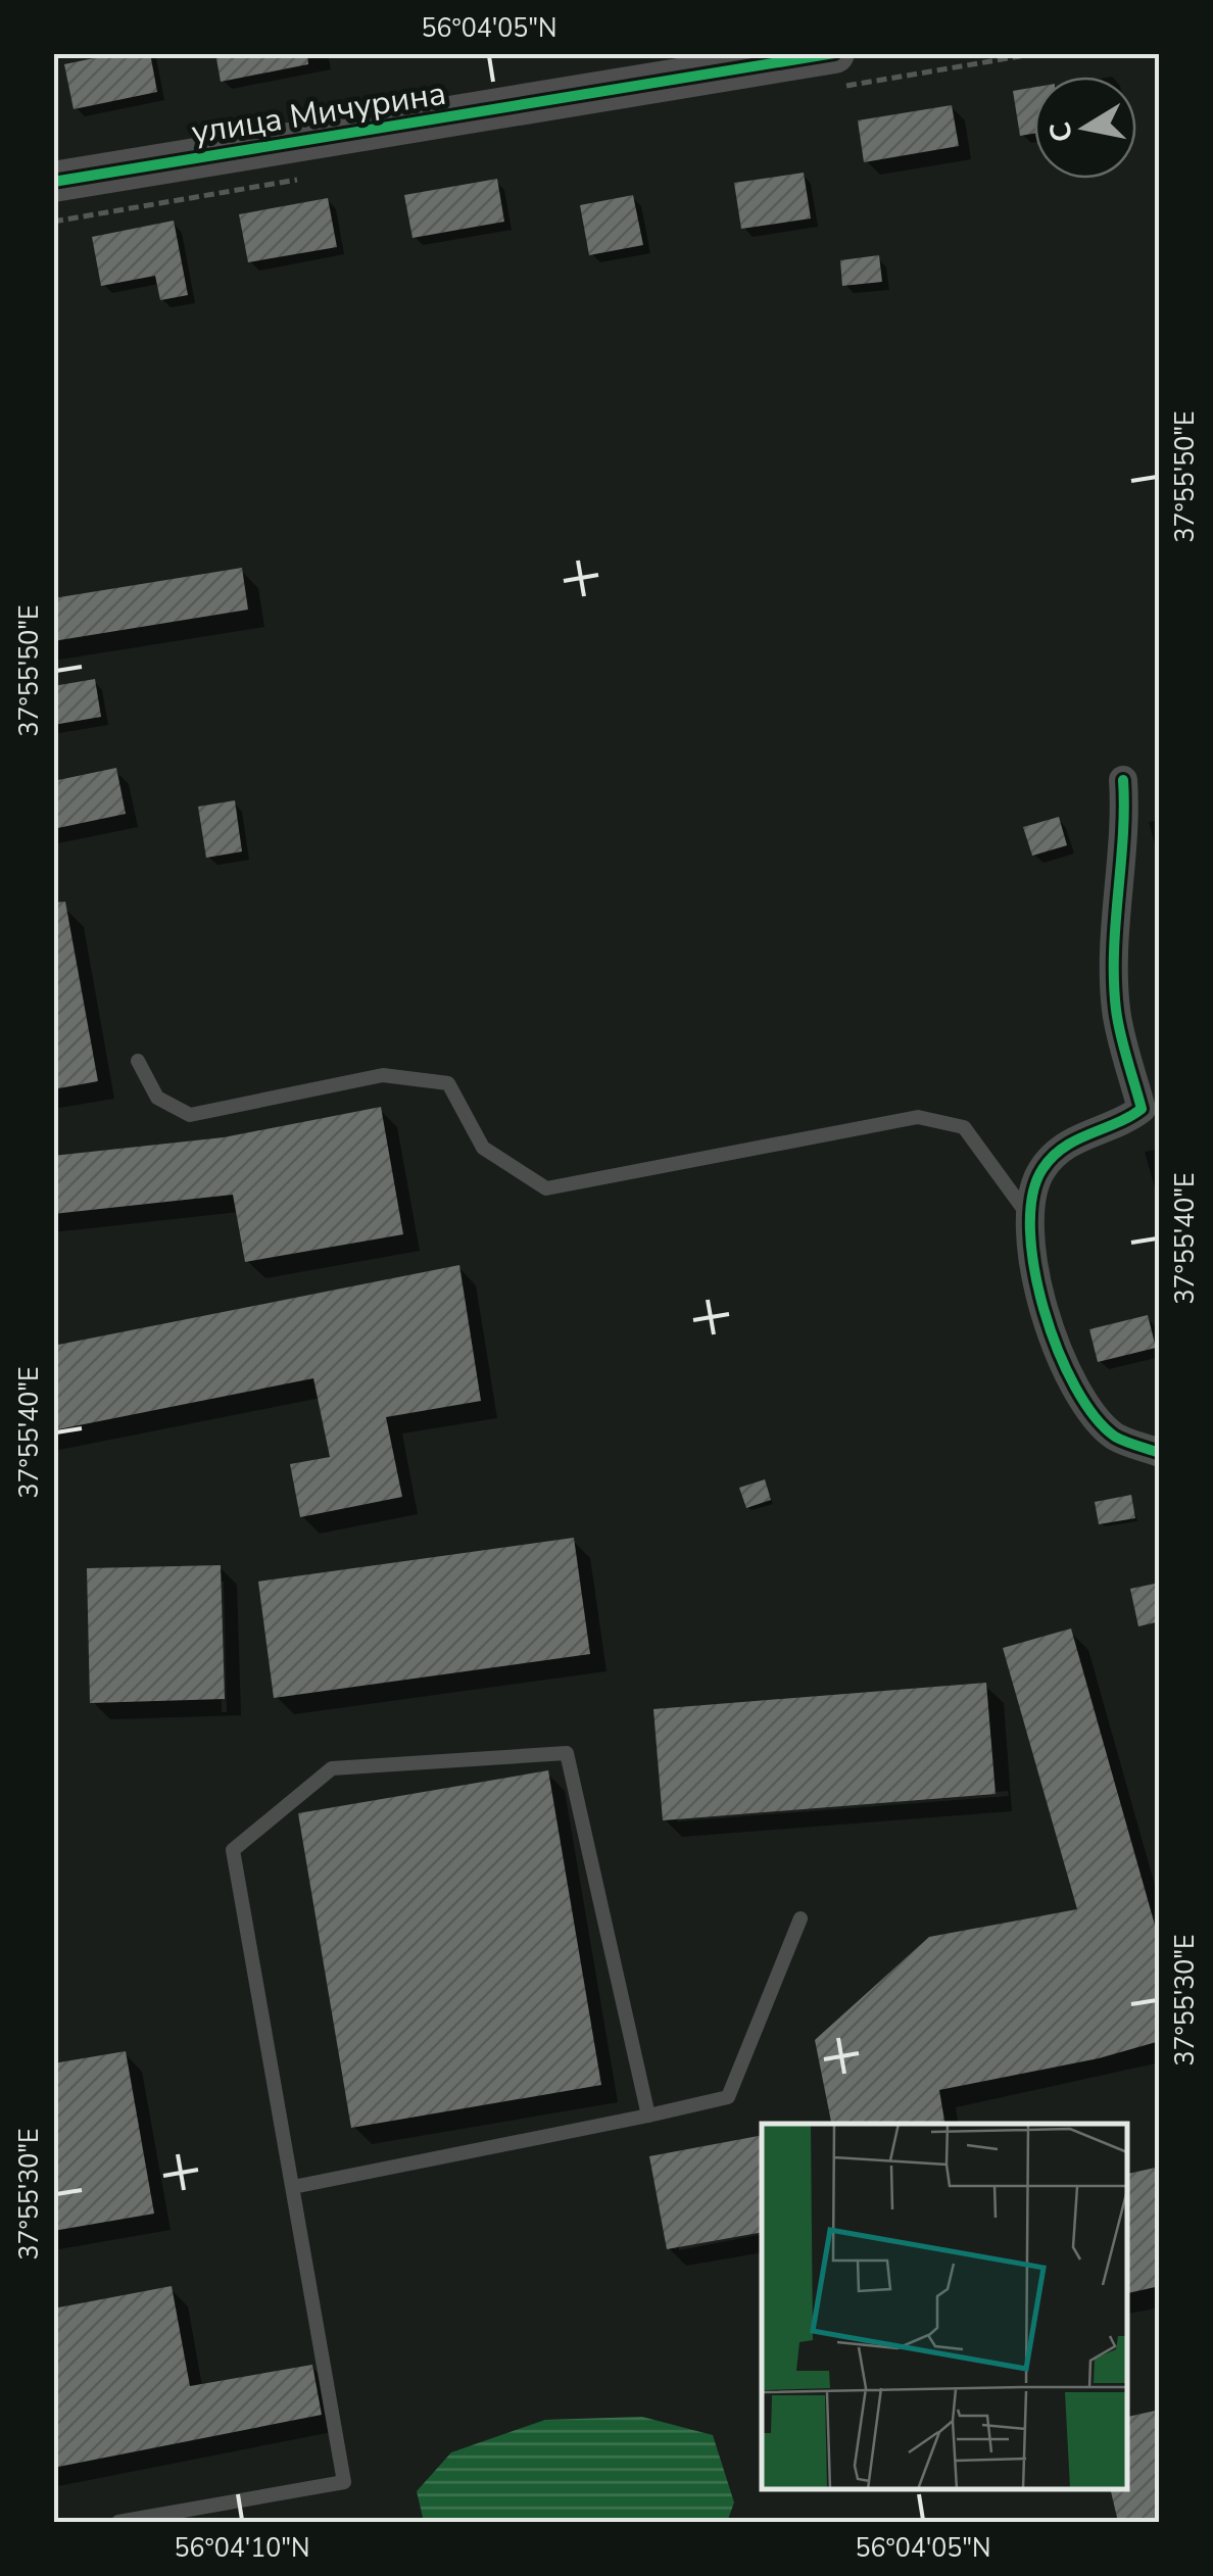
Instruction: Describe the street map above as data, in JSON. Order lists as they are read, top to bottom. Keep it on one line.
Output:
{"streets":{"street":["улица Мичурина"]},"north":"left","coordinates":["56°04'05\"N","37°55'50\"E","37°55'40\"E","37°55'30\"E","56°04'10\"N"]}
